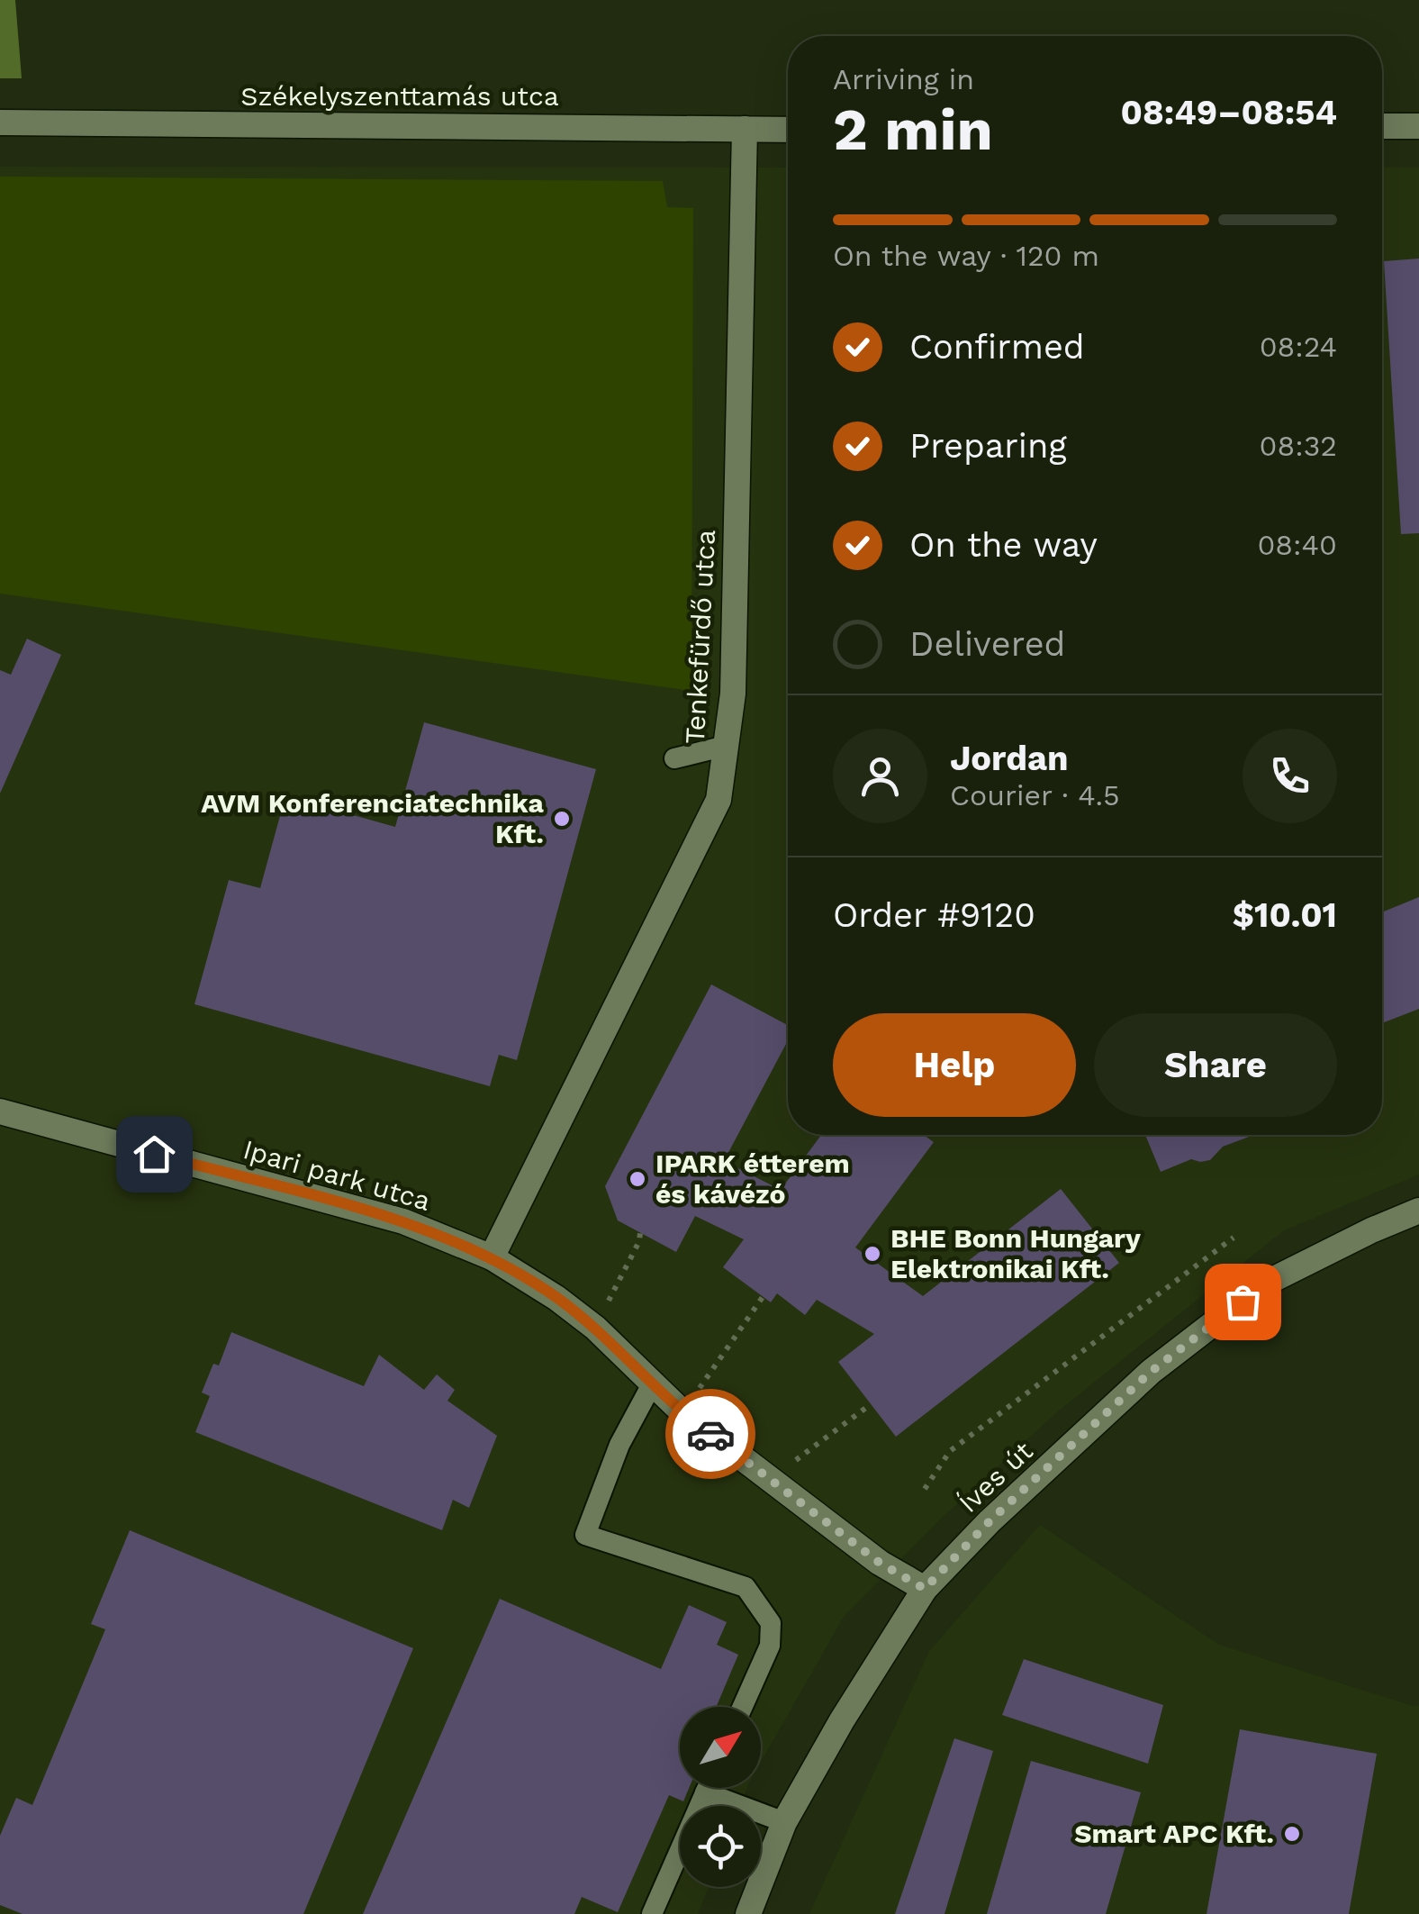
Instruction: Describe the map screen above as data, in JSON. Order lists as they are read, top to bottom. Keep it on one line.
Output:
{"streets":{"street":["Székelyszenttamás utca","Tenkefürdő utca","Ipari park utca","Íves út"]},"crossings":[["Székelyszenttamás utca","Tenkefürdő utca"],["Tenkefürdő utca","Ipari park utca"],["Ipari park utca","Íves út"]],"places":["AVM Konferenciatechnika Kft.","IPARK étterem és kávézó","BHE Bonn Hungary Elektronikai Kft.","Smart APC Kft."],"north":"top right","page":{"heading":["2 min","Arriving in","08:49–08:54"],"panel":["Jordan","Courier · 4.5","Order #9120","$10.01"],"bar":"On the way · 120 m","list":[["Confirmed","08:24"],["Preparing","08:32"],["On the way","08:40"],"Delivered"],"buttons":["Help","Share"]}}
